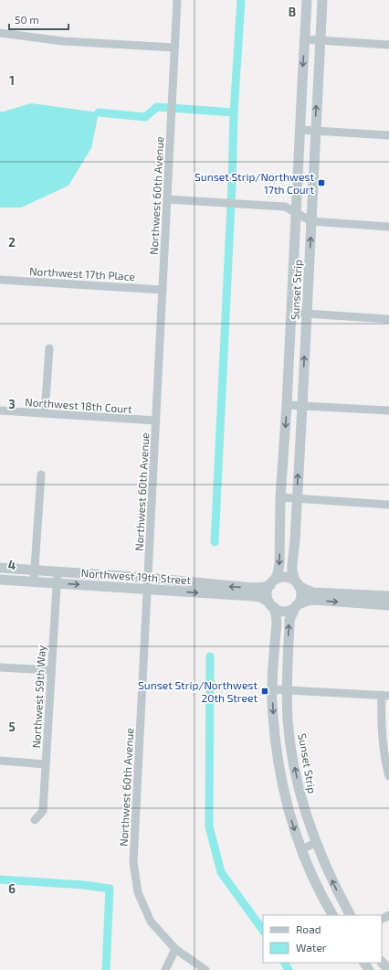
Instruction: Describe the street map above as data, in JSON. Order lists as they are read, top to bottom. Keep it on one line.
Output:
{"streets":{"street":["Northwest 60th Avenue","Northwest 17th Place","Sunset Strip","Northwest 18th Court","Northwest 19th Street","Northwest 59th Way"]},"crossings":[["Northwest 60th Avenue","Northwest 17th Place"],["Northwest 60th Avenue","Northwest 18th Court"],["Northwest 60th Avenue","Northwest 19th Street"],["Sunset Strip","Northwest 19th Street"],["Northwest 19th Street","Northwest 59th Way"]],"places":{"transit":["Sunset Strip/Northwest 17th Court","Sunset Strip/Northwest 20th Street"]},"legend":["Road","Water"],"scale_bar":"50 m","grid":{"columns":["B"],"rows":["1","2","3","4","5","6"]}}
